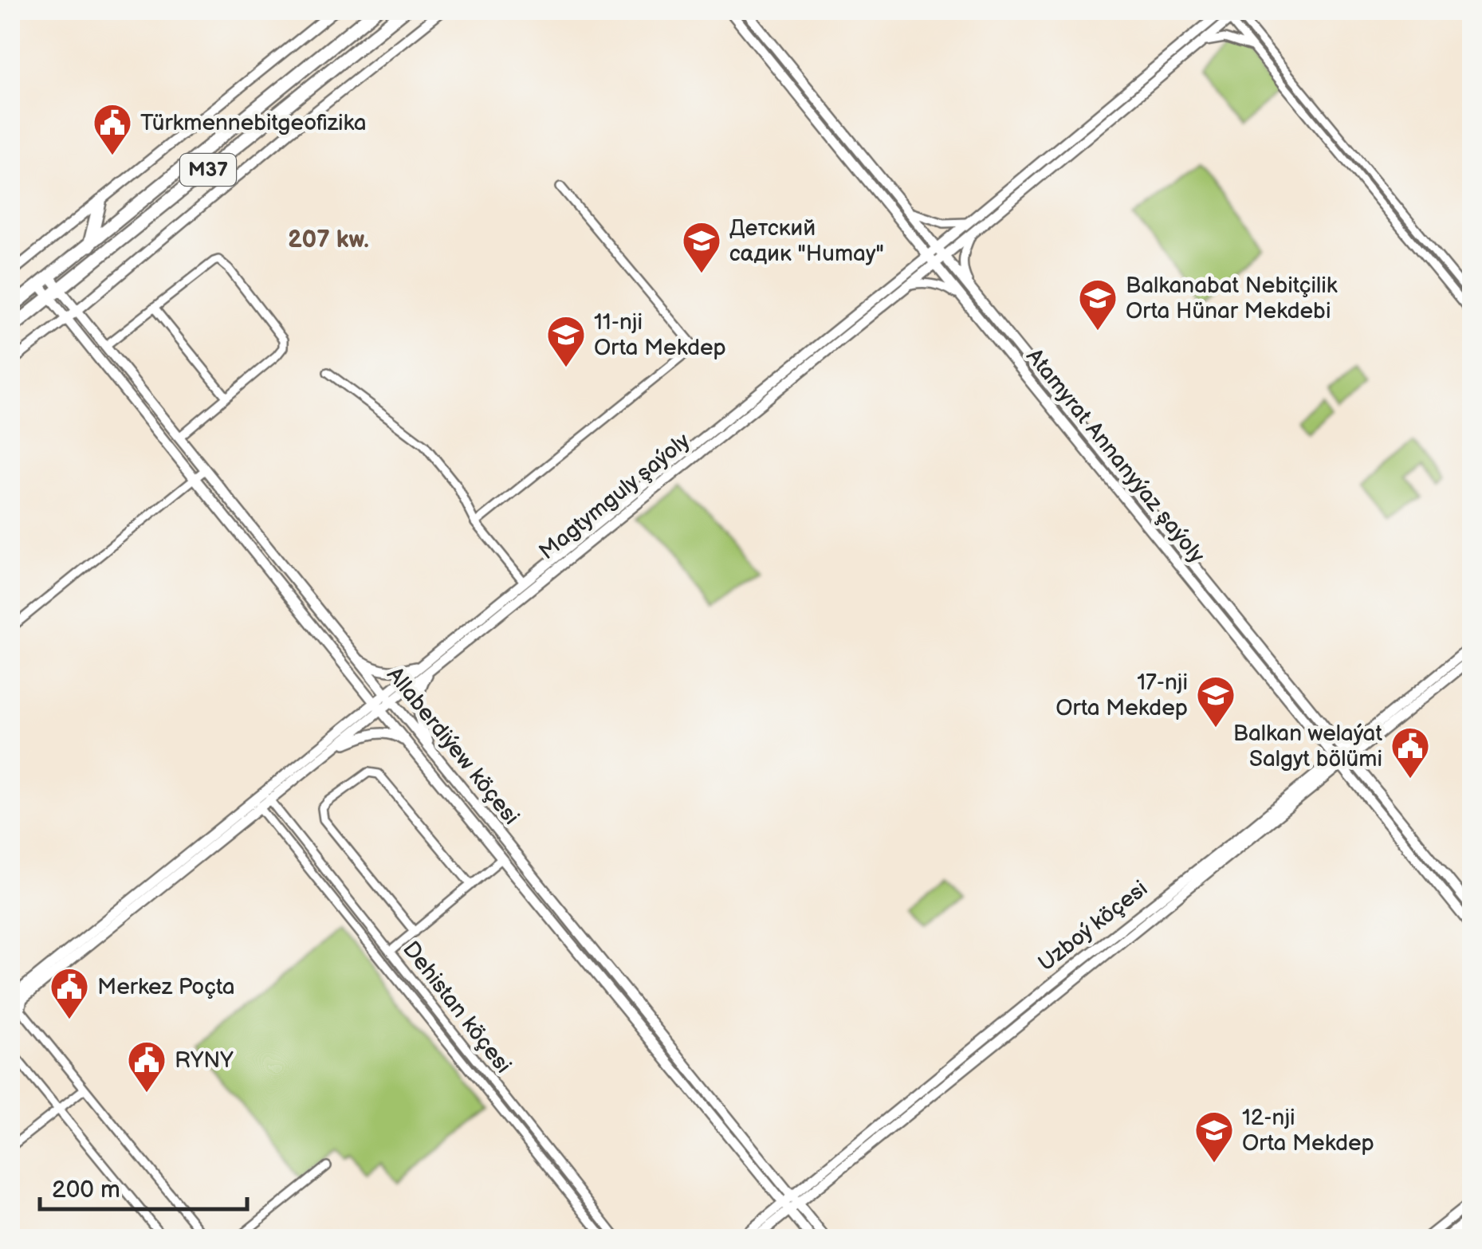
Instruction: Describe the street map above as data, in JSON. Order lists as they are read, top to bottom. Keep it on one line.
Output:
{"streets":{"highway":["M37"],"street":["Atamyrat Annanyýaz şaýoly","Magtymguly şaýoly","Allaberdiýew köçesi","Uzboý köçesi","Dehistan köçesi"]},"crossings":[["M37","Allaberdiýew köçesi"],["Atamyrat Annanyýaz şaýoly","Magtymguly şaýoly"],["Atamyrat Annanyýaz şaýoly","Uzboý köçesi"],["Magtymguly şaýoly","Allaberdiýew köçesi"],["Magtymguly şaýoly","Dehistan köçesi"],["Allaberdiýew köçesi","Uzboý köçesi"]],"districts":["207 kw."],"places":{"public building":["Türkmennebitgeofizika","Balkan welaýat Salgyt bölümi","Merkez Poçta","RYNY"],"school or university":["Детский садик \"Humay\"","Balkanabat Nebitçilik Orta Hünar Mekdebi","11-nji Orta Mekdep","17-nji Orta Mekdep","12-nji Orta Mekdep"]},"scale_bar":"200 m"}
